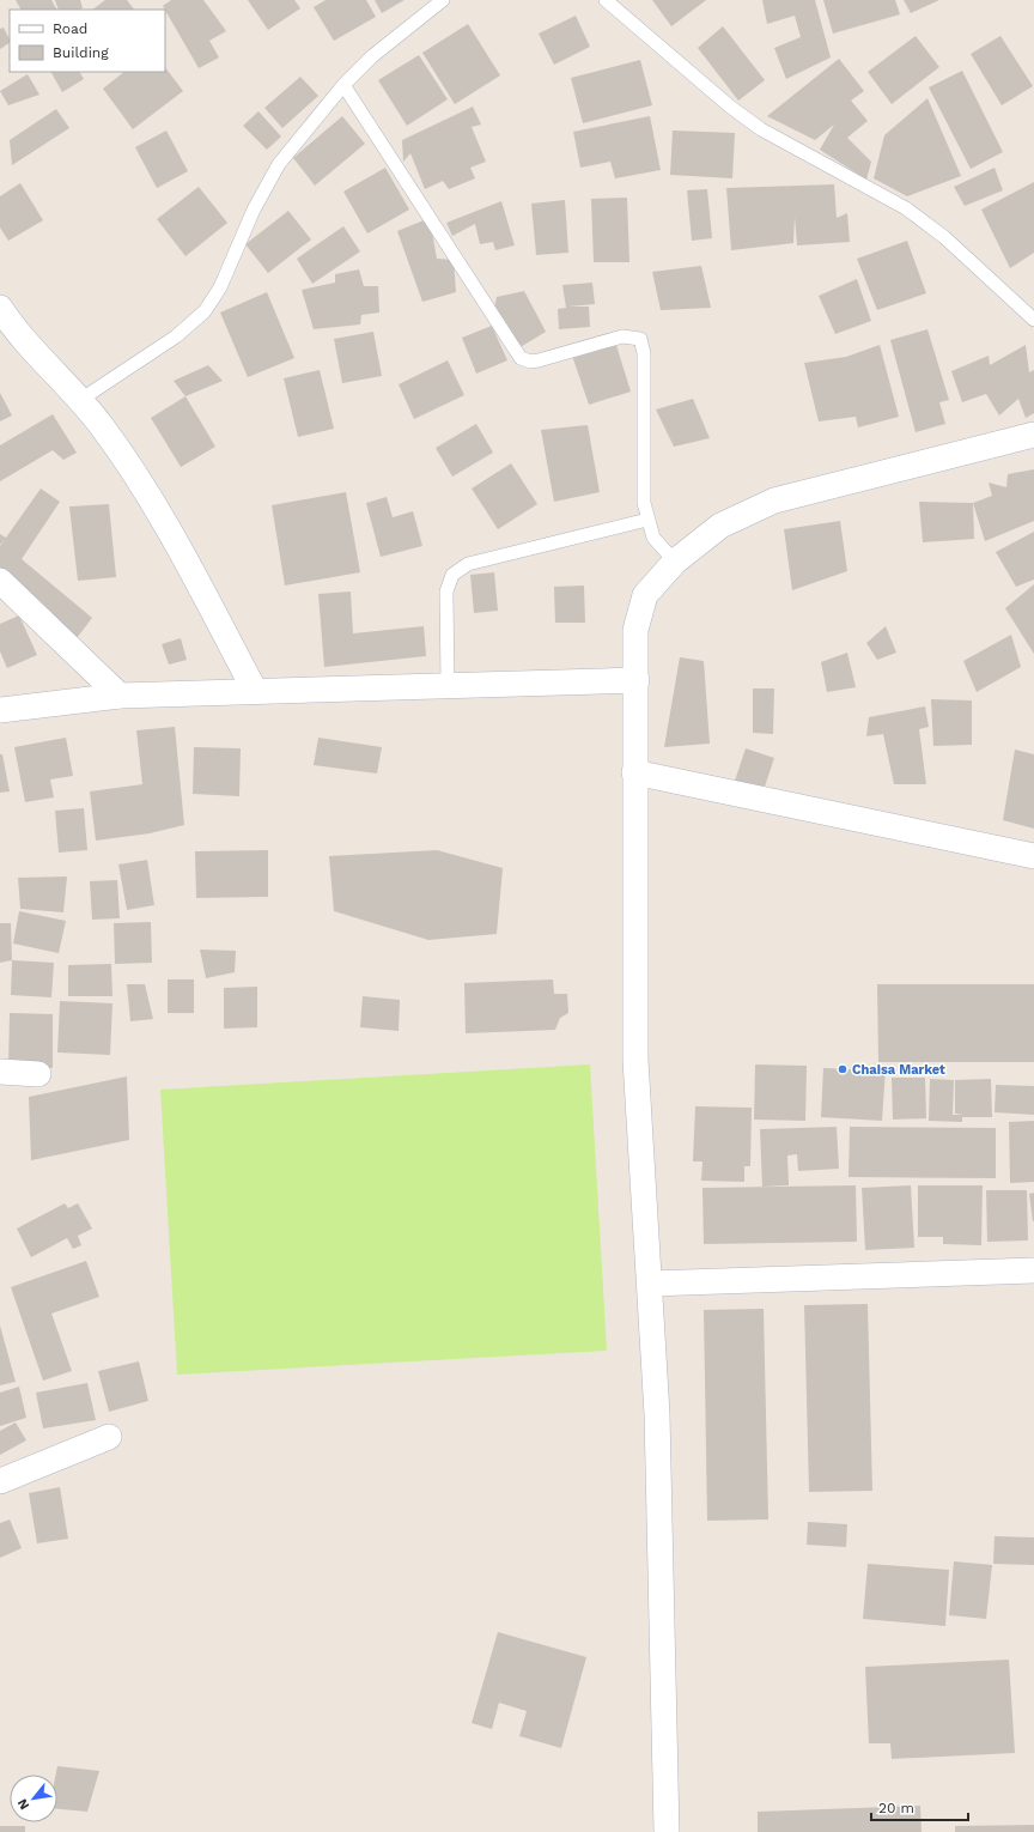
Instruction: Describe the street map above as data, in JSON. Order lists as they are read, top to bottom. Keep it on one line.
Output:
{"places":["Chaisa Market"],"legend":["Road","Building"],"scale_bar":"20 m","north":"bottom left"}
